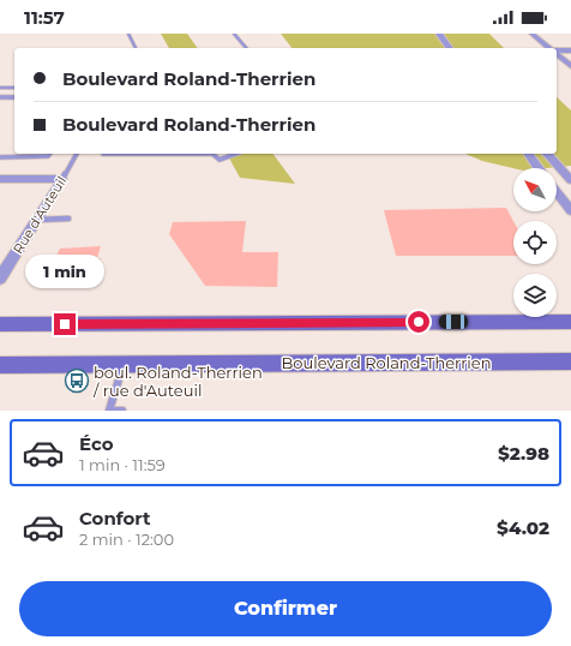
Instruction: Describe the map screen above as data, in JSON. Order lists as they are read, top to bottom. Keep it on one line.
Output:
{"streets":{"main road":["Boulevard Roland-Therrien"],"street":["Rue d'Auteuil"]},"places":{"bus stop":["boul. Roland-Therrien / rue d'Auteuil"]},"north":"top left","page":{"status":"11:57","banner":["Boulevard Roland-Therrien","Boulevard Roland-Therrien"],"bubble":"1 min","list":[{"name":"Éco","note":"1 min · 11:59","value":"$2.98"},{"name":"Confort","note":"2 min · 12:00","value":"$4.02"}],"buttons":"Confirmer"}}
